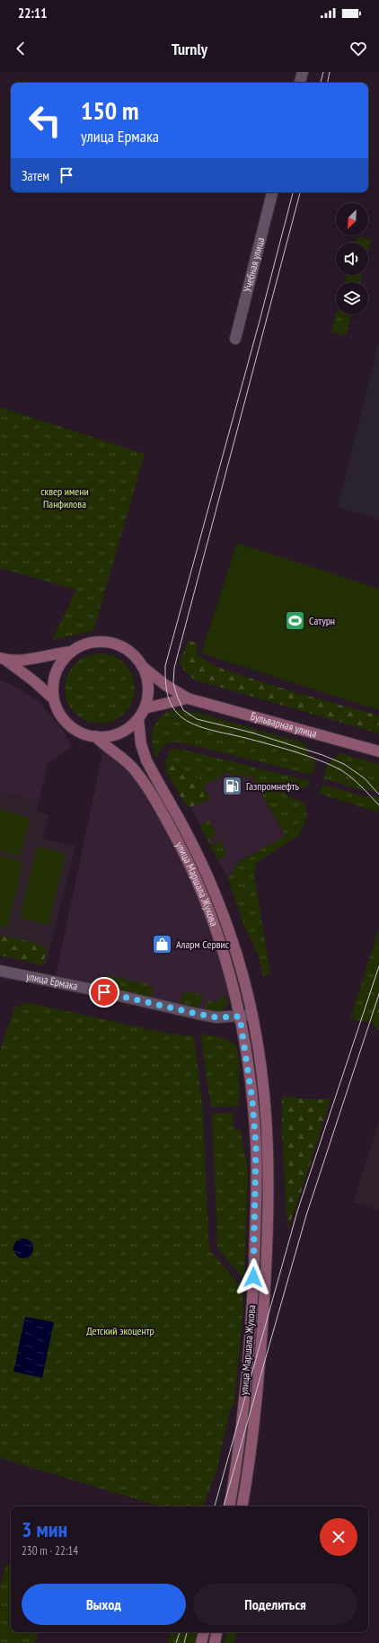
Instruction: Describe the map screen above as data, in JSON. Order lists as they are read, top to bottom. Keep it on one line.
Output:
{"streets":{"main road":["Бульварная улица","улица Маршала Жукова"],"street":["Учебная улица","улица Ермака"]},"crossings":[["Бульварная улица","улица Маршала Жукова"],["улица Маршала Жукова","улица Ермака"]],"parks":["сквер имени Панфилова","Детский экоцентр"],"places":{"sports":["Сатурн"],"fuel station":["Газпромнефть"],"shop":["Аларм Сервис"]},"north":"bottom left","page":{"status":"22:11","header":"Turnly","turn":["150 m","улица Ермака"],"then":"Затем","heading":["3 мин","230 m · 22:14"],"buttons":["Выход","Поделиться"]}}
